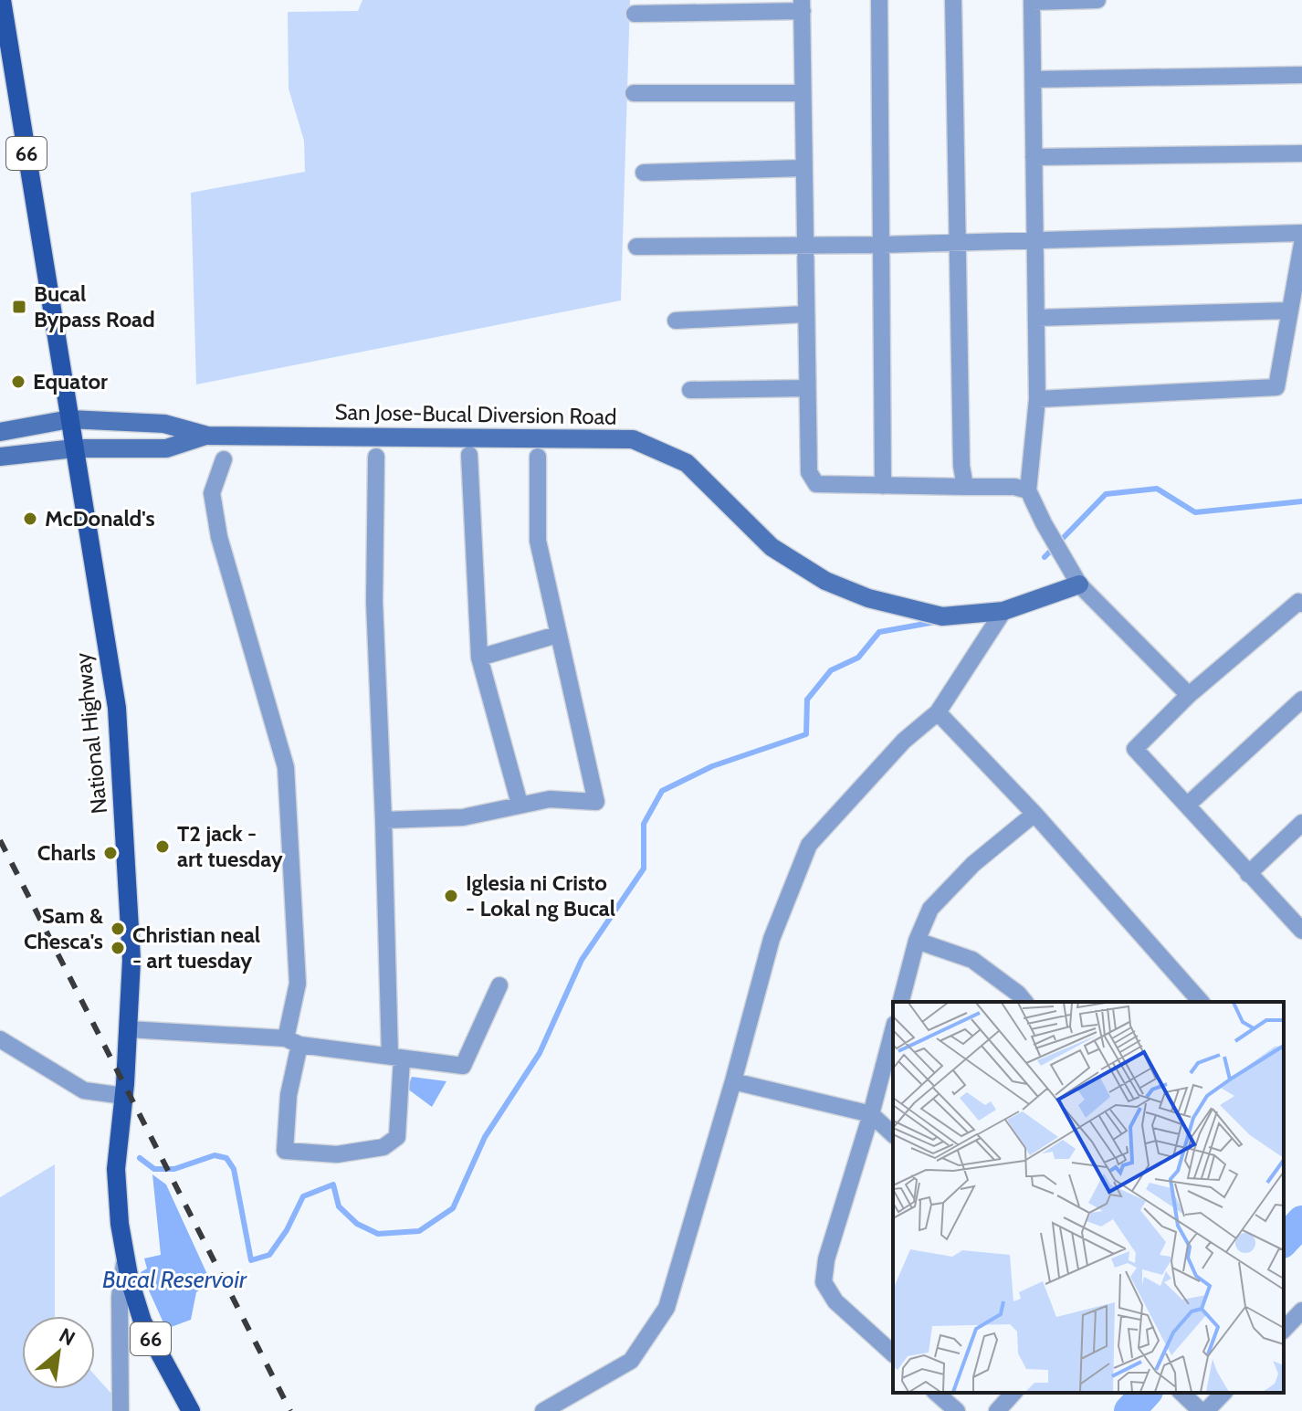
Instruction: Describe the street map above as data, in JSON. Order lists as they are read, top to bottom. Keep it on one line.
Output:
{"streets":{"main road":["66","San Jose-Bucal Diversion Road","National Highway"]},"crossings":[["San Jose-Bucal Diversion Road","National Highway"]],"water":["Bucal Reservoir"],"places":{"transit":["Bucal Bypass Road"],"other":["Equator","McDonald's","T2 jack - art tuesday","Charls","Iglesia ni Cristo - Lokal ng Bucal","Sam & Chesca's","Christian neal - art tuesday"]},"north":"top right"}
